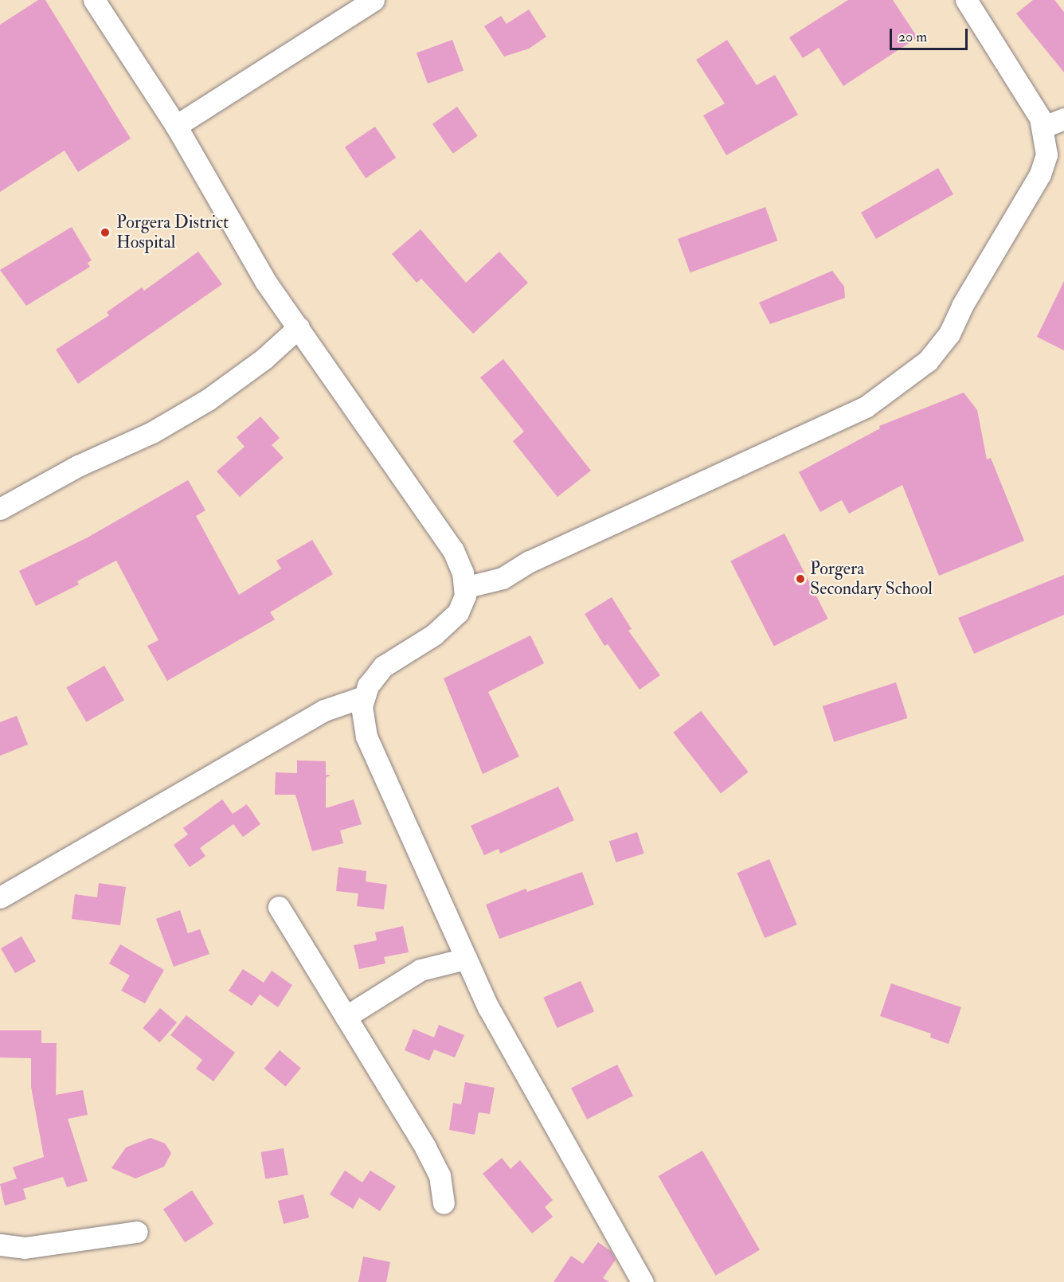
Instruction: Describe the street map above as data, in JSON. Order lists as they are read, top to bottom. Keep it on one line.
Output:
{"places":["Porgera District Hospital","Porgera Secondary School"],"scale_bar":"20 m"}
